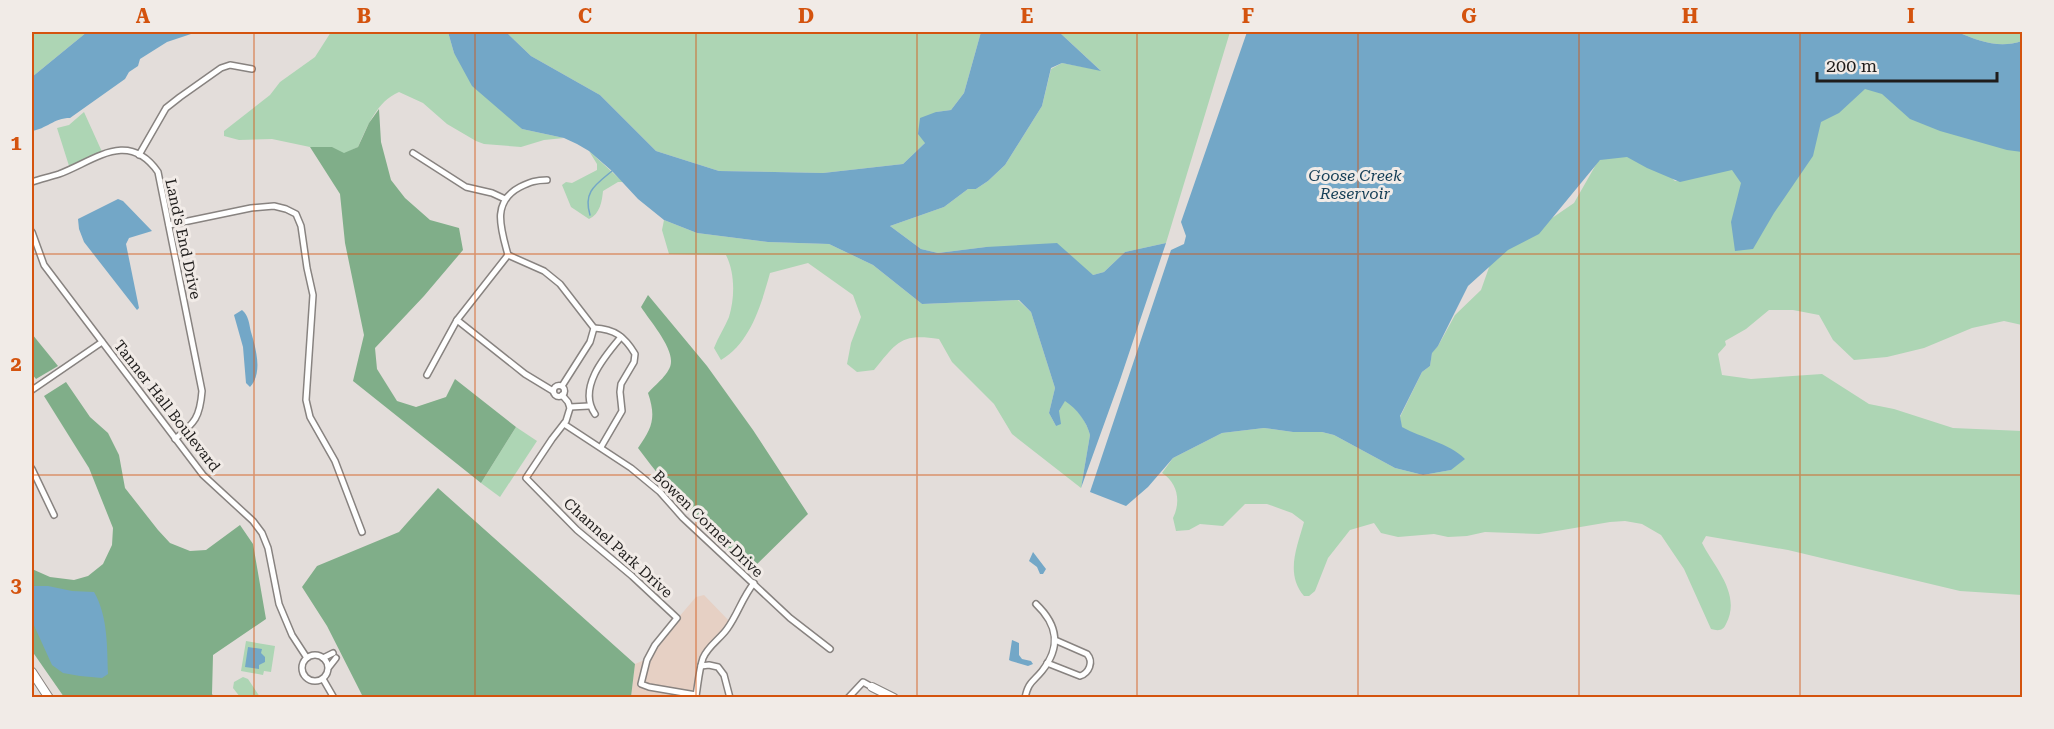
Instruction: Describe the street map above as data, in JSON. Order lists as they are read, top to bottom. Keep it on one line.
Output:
{"streets":{"street":["Land's End Drive","Tanner Hall Boulevard","Bowen Corner Drive","Channel Park Drive"]},"crossings":[["Land's End Drive","Tanner Hall Boulevard"],["Bowen Corner Drive","Channel Park Drive"]],"water":["Goose Creek Reservoir"],"scale_bar":"200 m","grid":{"columns":["A","B","C","D","E","F","G","H","I"],"rows":["1","2","3"]}}
